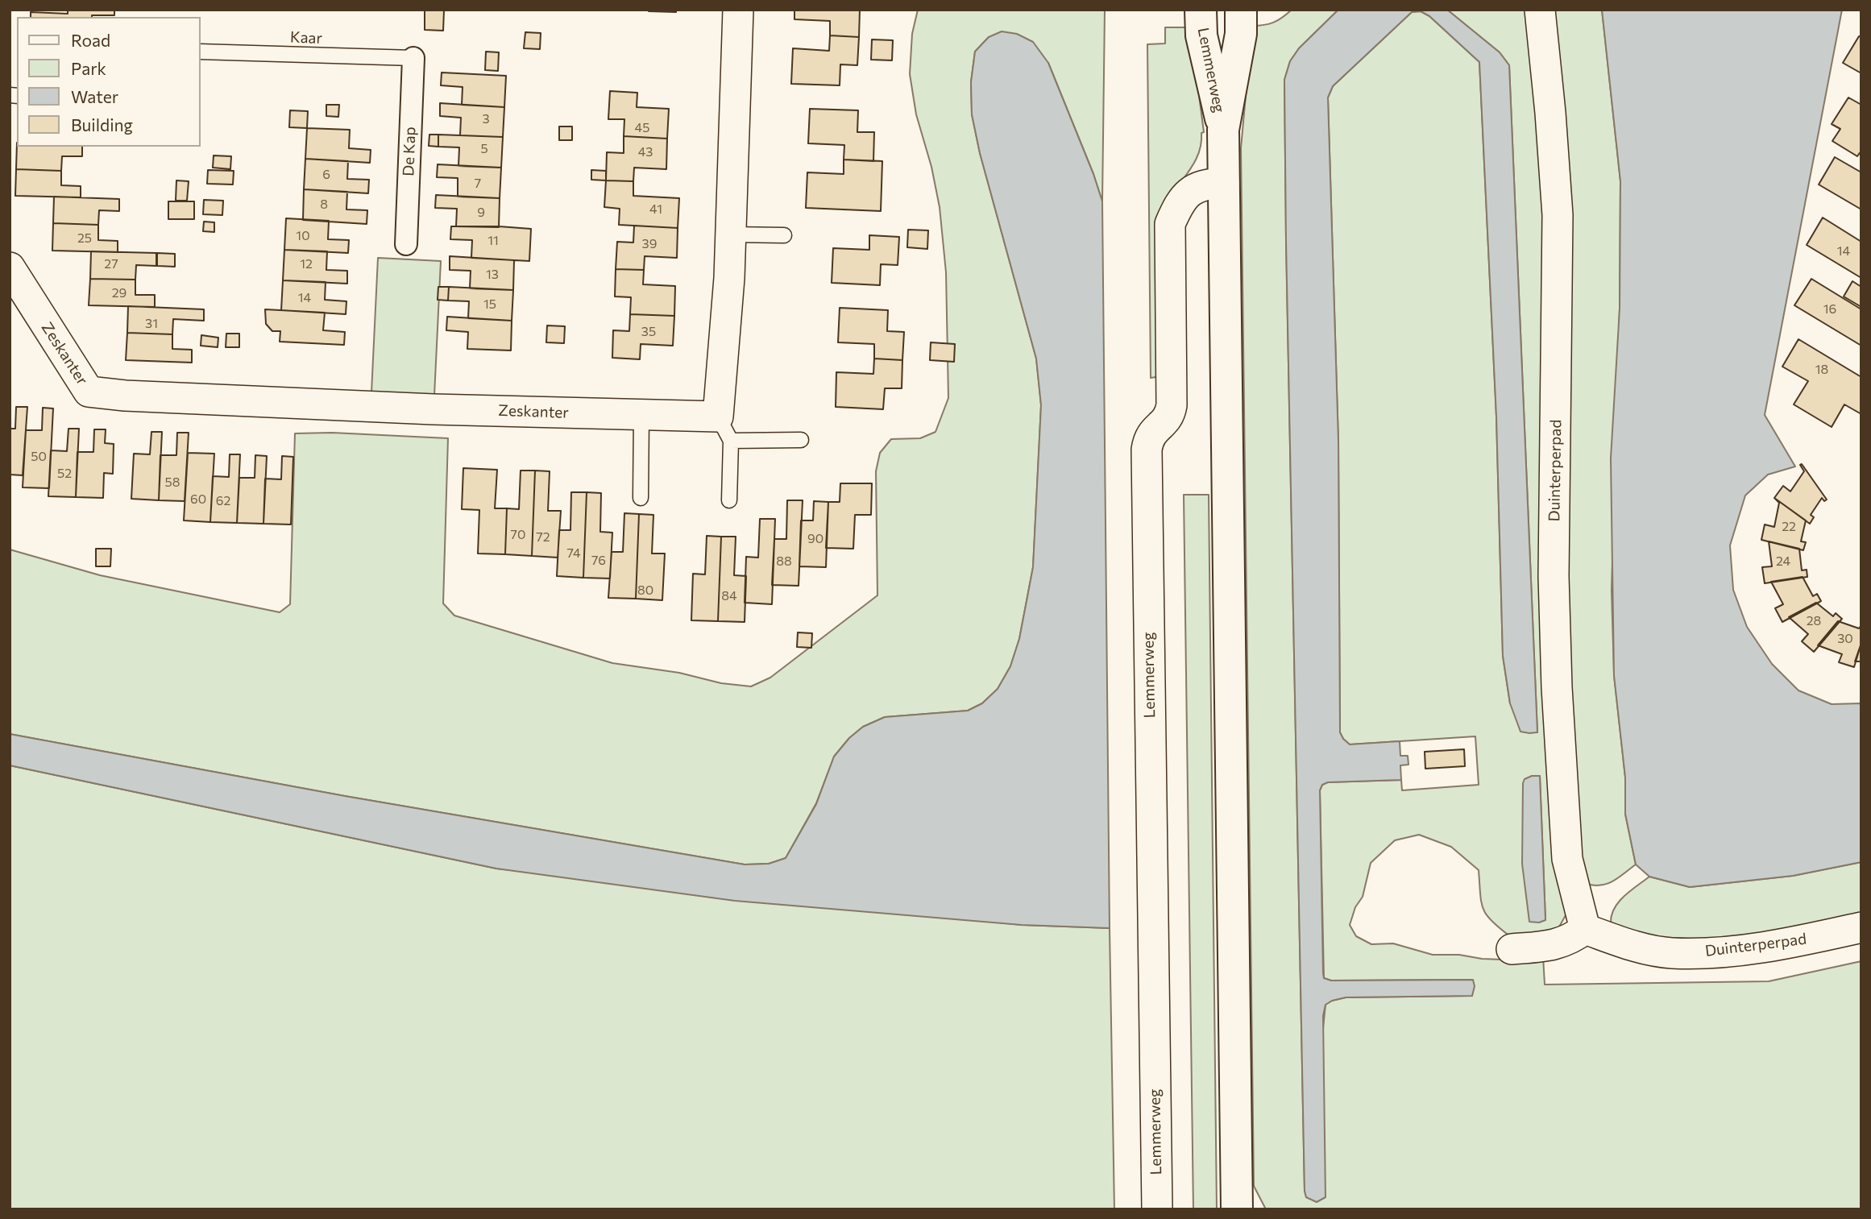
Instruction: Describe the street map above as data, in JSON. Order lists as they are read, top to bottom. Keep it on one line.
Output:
{"streets":{"main road":["Lemmerweg"],"street":["De Kap","Zeskanter","Duinterperpad"],"lane":["Kaar"]},"crossings":[["Kaar","De Kap"]],"house_numbers":["3","45","5","43","6","7","8","41","9","10","25","11","39","14","27","12","13","29","14","15","16","31","35","18","50","52","58","60","62","22","70","72","90","74","76","88","24","80","84","28","30"],"legend":["Road","Park","Water","Building"]}
